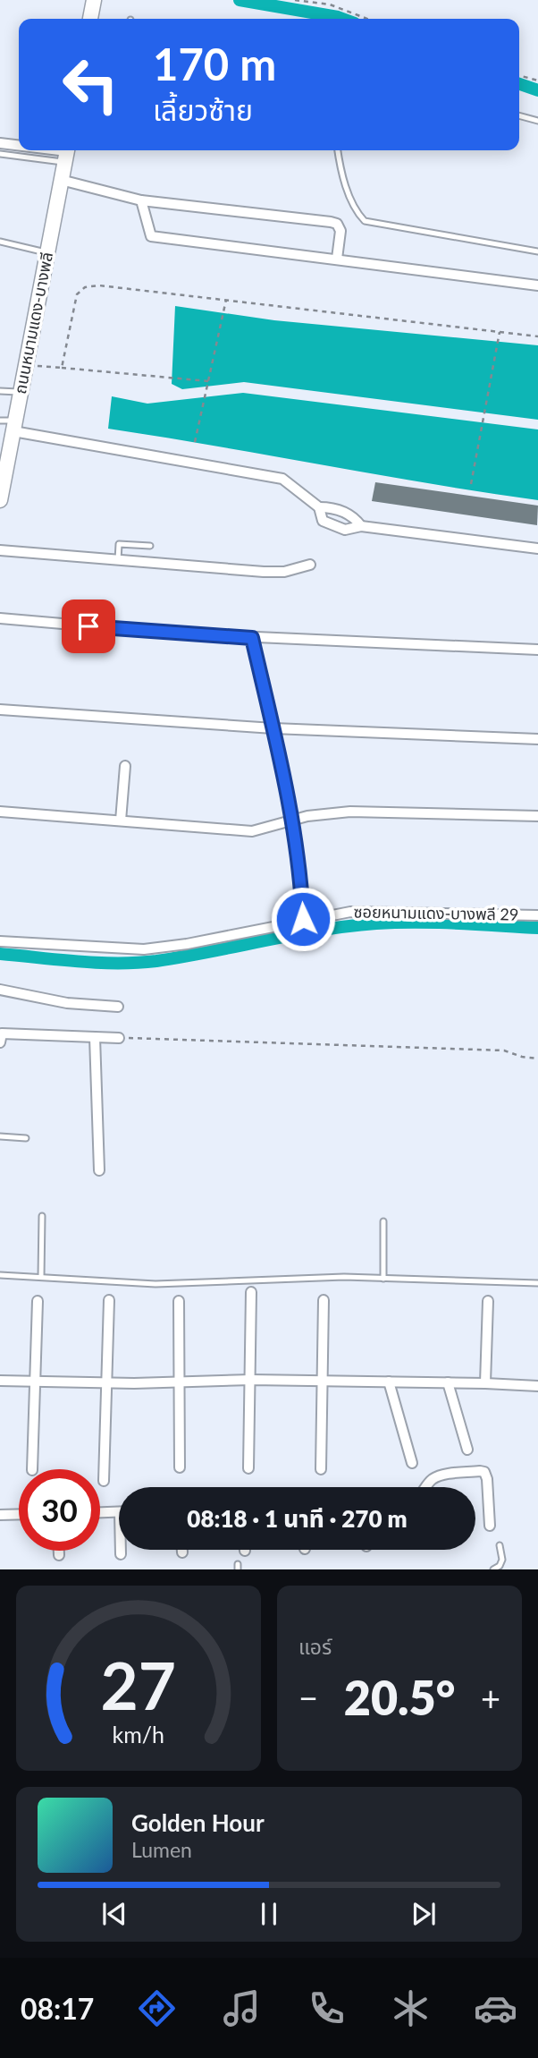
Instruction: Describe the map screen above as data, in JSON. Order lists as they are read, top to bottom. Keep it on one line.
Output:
{"streets":{"main road":["ถนนหนามแดง-บางพลี"],"street":["ซอยหนามแดง-บางพลี 29"]},"page":{"turn":["170 m","เลี้ยวซ้าย"],"limit":"30","trip":"08:18 · 1 นาที · 270 m","tile":"แอร์","heat":["−","20.5°","+"],"song":["Golden Hour","Lumen"],"tabs":"08:17","gauge":["27","km/h"]}}
